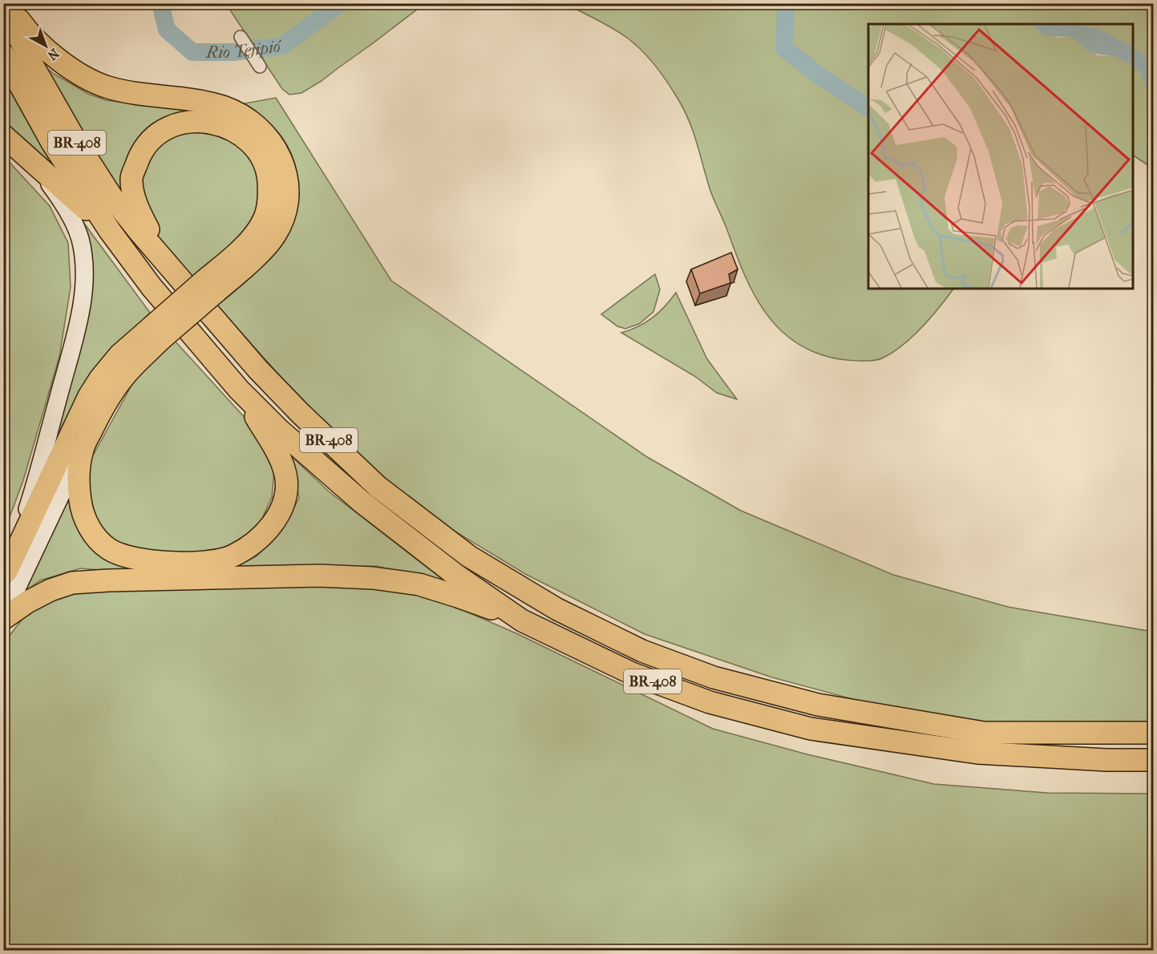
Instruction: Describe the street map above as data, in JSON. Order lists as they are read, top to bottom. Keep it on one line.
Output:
{"streets":{"highway":["BR-408"]},"water":["Rio Tejipió"],"north":"bottom right"}
